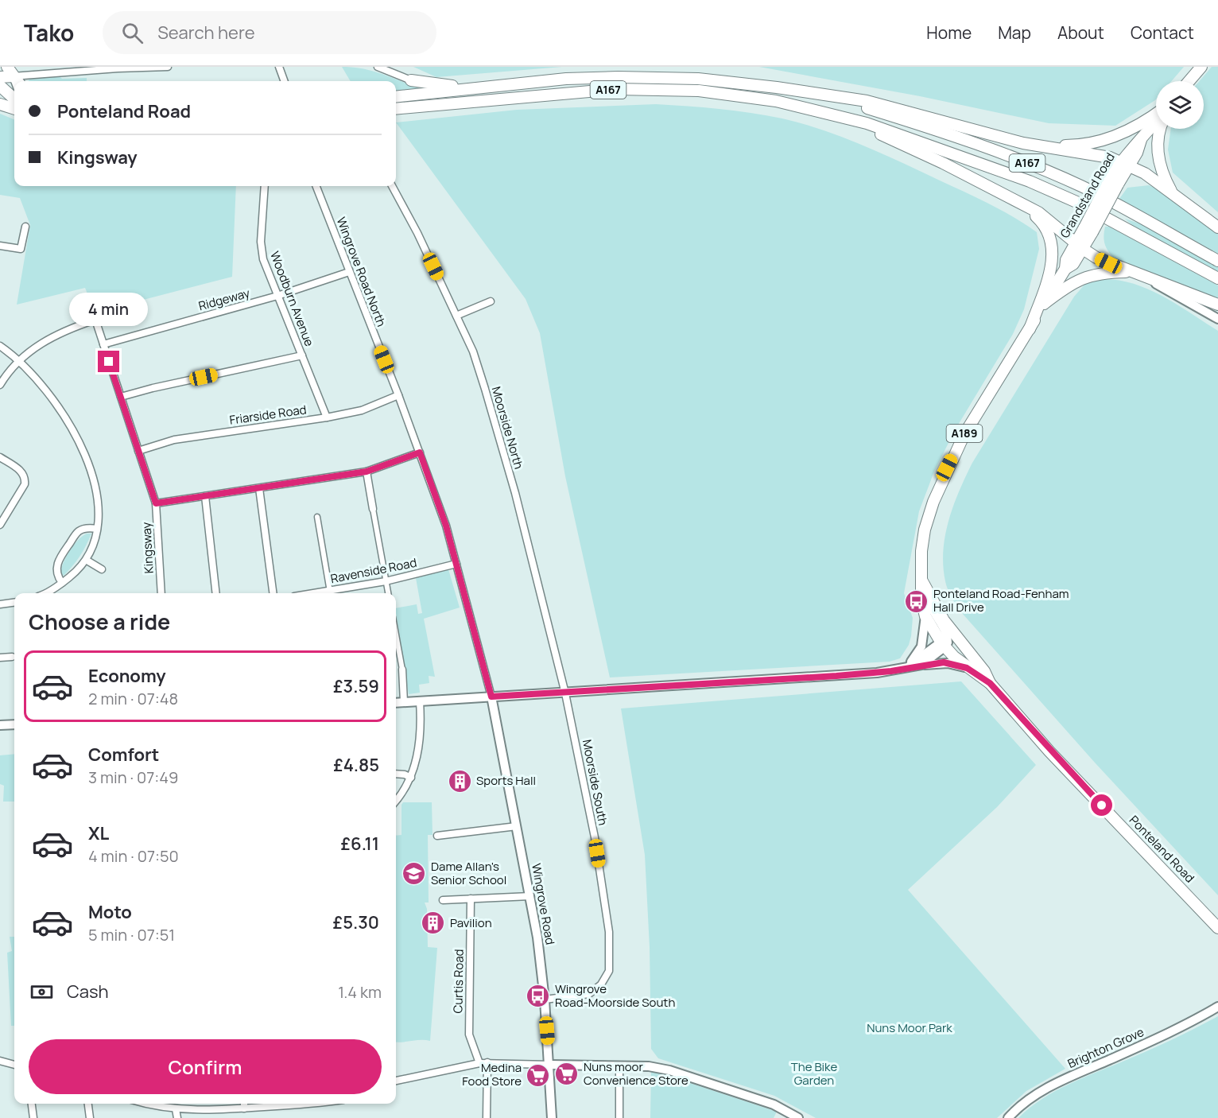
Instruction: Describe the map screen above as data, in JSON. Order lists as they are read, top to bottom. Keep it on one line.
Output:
{"streets":{"main road":["A167","Grandstand Road","A189","Ponteland Road"],"street":["Wingrove Road North","Woodburn Avenue","Ridgeway","Friarside Road","Moorside North","Kingsway","Ravenside Road","Moorside South","Wingrove Road","Curtis Road","Brighton Grove"]},"crossings":[["Grandstand Road","Ponteland Road"],["Wingrove Road North","Ridgeway"],["Wingrove Road North","Friarside Road"],["Wingrove Road North","Ravenside Road"],["Wingrove Road North","Wingrove Road"],["Woodburn Avenue","Ridgeway"],["Woodburn Avenue","Friarside Road"],["Ridgeway","Kingsway"],["Friarside Road","Kingsway"],["Moorside North","Moorside South"],["Moorside South","Wingrove Road"]],"parks":["Nuns Moor Park","The Bike Garden"],"places":{"bus stop":["Ponteland Road-Fenham Hall Drive","Wingrove Road-Moorside South"],"building":["Sports Hall","Pavilion"],"school or university":["Dame Allan's Senior School"],"supermarket":["Nuns moor Convenience Store","Medina Food Store"]},"page":{"header":"Tako","search":"Search here","nav":["Home","Map","About","Contact"],"banner":["Ponteland Road","Kingsway"],"bubble":"4 min","heading":"Choose a ride","list":[{"name":"Economy","note":"2 min · 07:48","value":"£3.59"},{"name":"Comfort","note":"3 min · 07:49","value":"£4.85"},{"name":"XL","note":"4 min · 07:50","value":"£6.11"},{"name":"Moto","note":"5 min · 07:51","value":"£5.30"}],"pay":["Cash","1.4 km"],"buttons":"Confirm"}}
